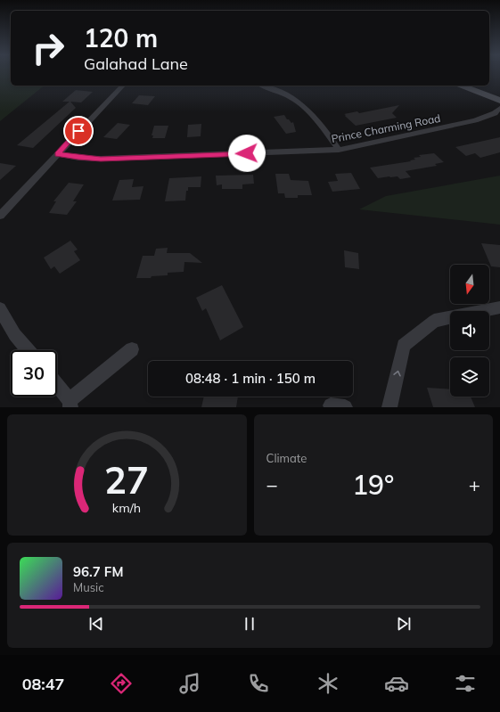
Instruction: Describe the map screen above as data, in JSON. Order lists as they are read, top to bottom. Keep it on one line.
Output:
{"streets":{"street":["Prince Charming Road"]},"north":"bottom","page":{"turn":["120 m","Galahad Lane"],"limit":"30","trip":"08:48 · 1 min · 150 m","tile":"Climate","heat":["−","19°","+"],"song":["96.7 FM","Music"],"tabs":"08:47","gauge":["27","km/h"]}}
